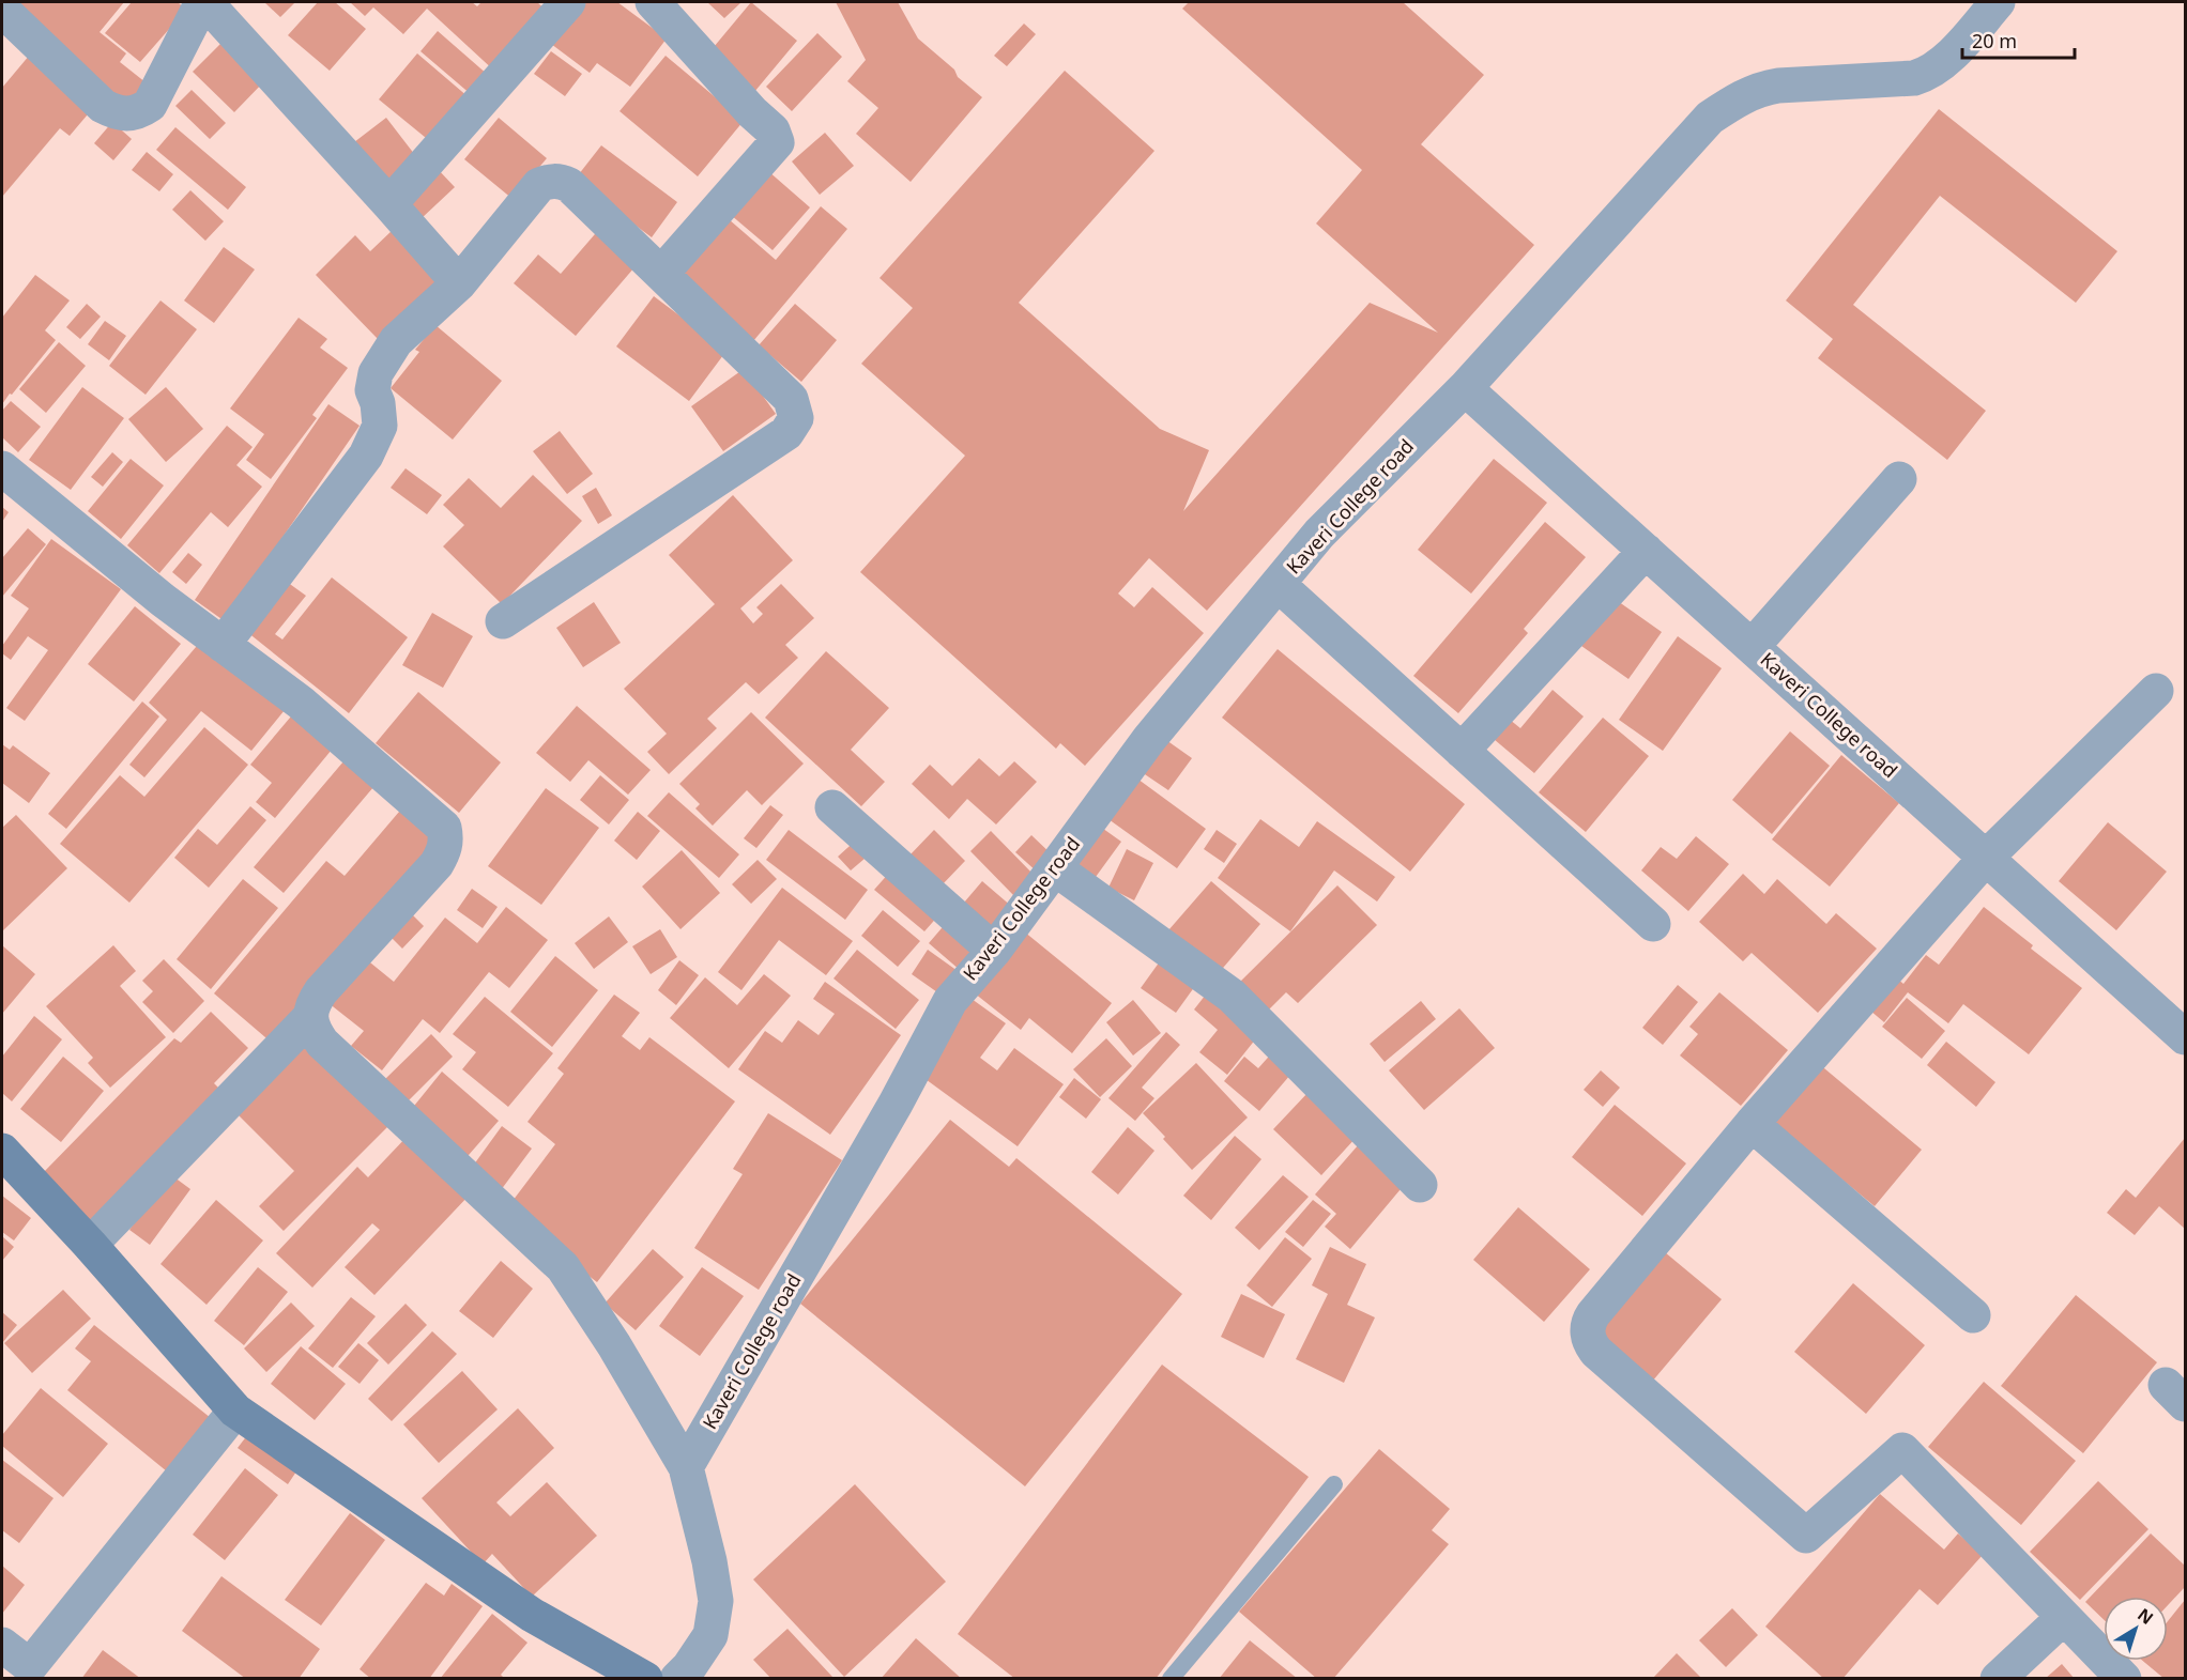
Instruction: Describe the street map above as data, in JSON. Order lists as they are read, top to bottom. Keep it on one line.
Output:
{"streets":{"street":["Kaveri College road"]},"scale_bar":"20 m","north":"top right"}
